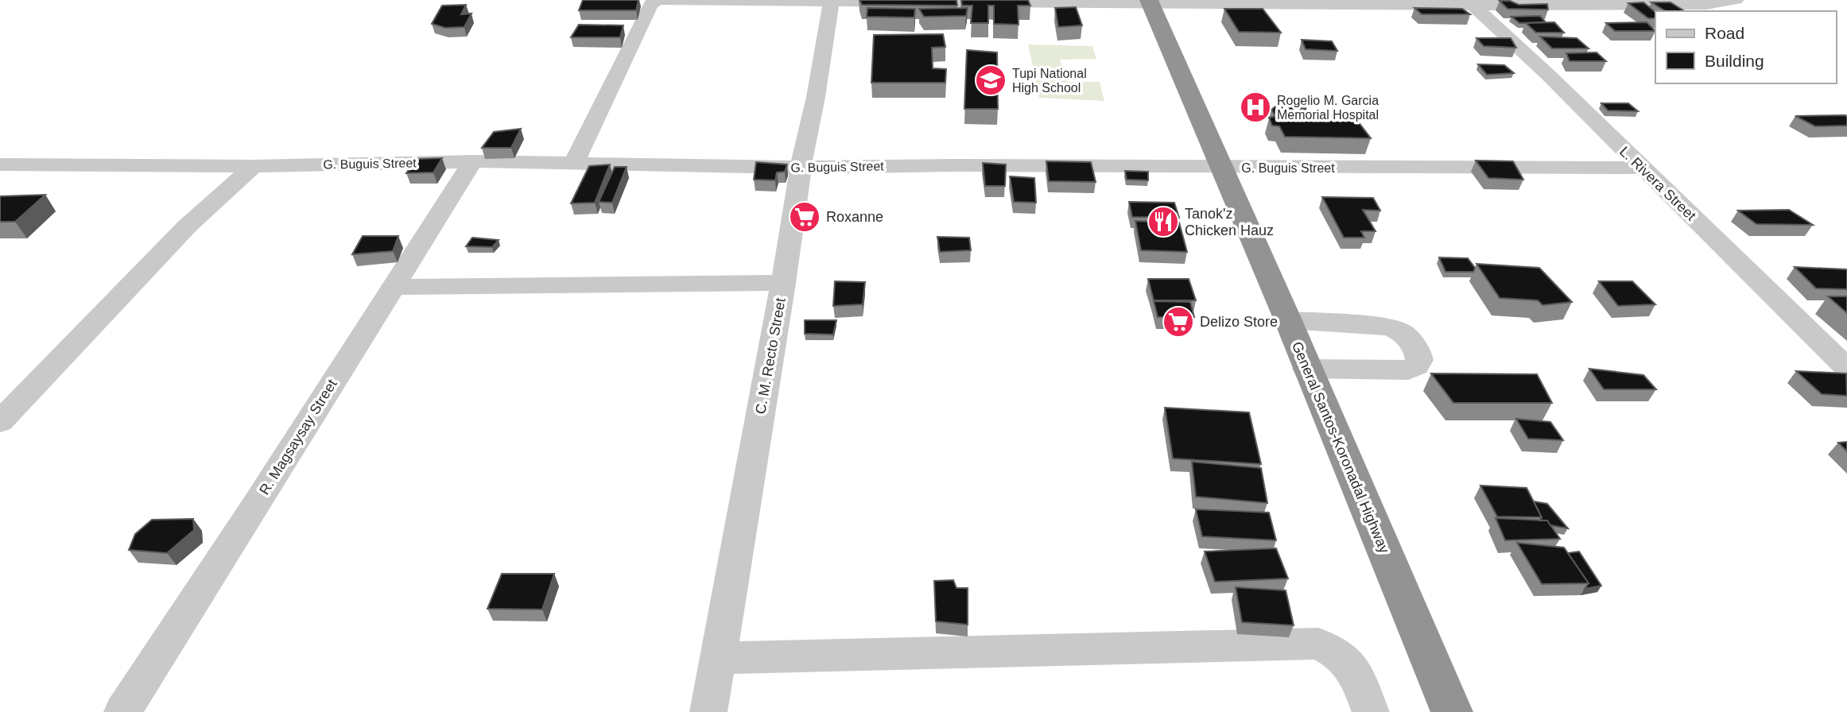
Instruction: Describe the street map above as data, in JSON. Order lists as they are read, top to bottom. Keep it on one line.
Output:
{"streets":{"highway":["General Santos-Koronadal Highway"],"street":["G. Buguis Street","L. Rivera Street","C. M. Recto Street","R. Magsaysay Street"]},"crossings":[["G. Buguis Street","L. Rivera Street"],["G. Buguis Street","C. M. Recto Street"],["G. Buguis Street","R. Magsaysay Street"],["G. Buguis Street","General Santos-Koronadal Highway"]],"places":{"school or university":["Tupi National High School"],"hospital":["Rogelio M. Garcia Memorial Hospital"],"supermarket":["Roxanne","Delizo Store"],"restaurant":["Tanok'z Chicken Hauz"]},"legend":["Road","Building"]}
